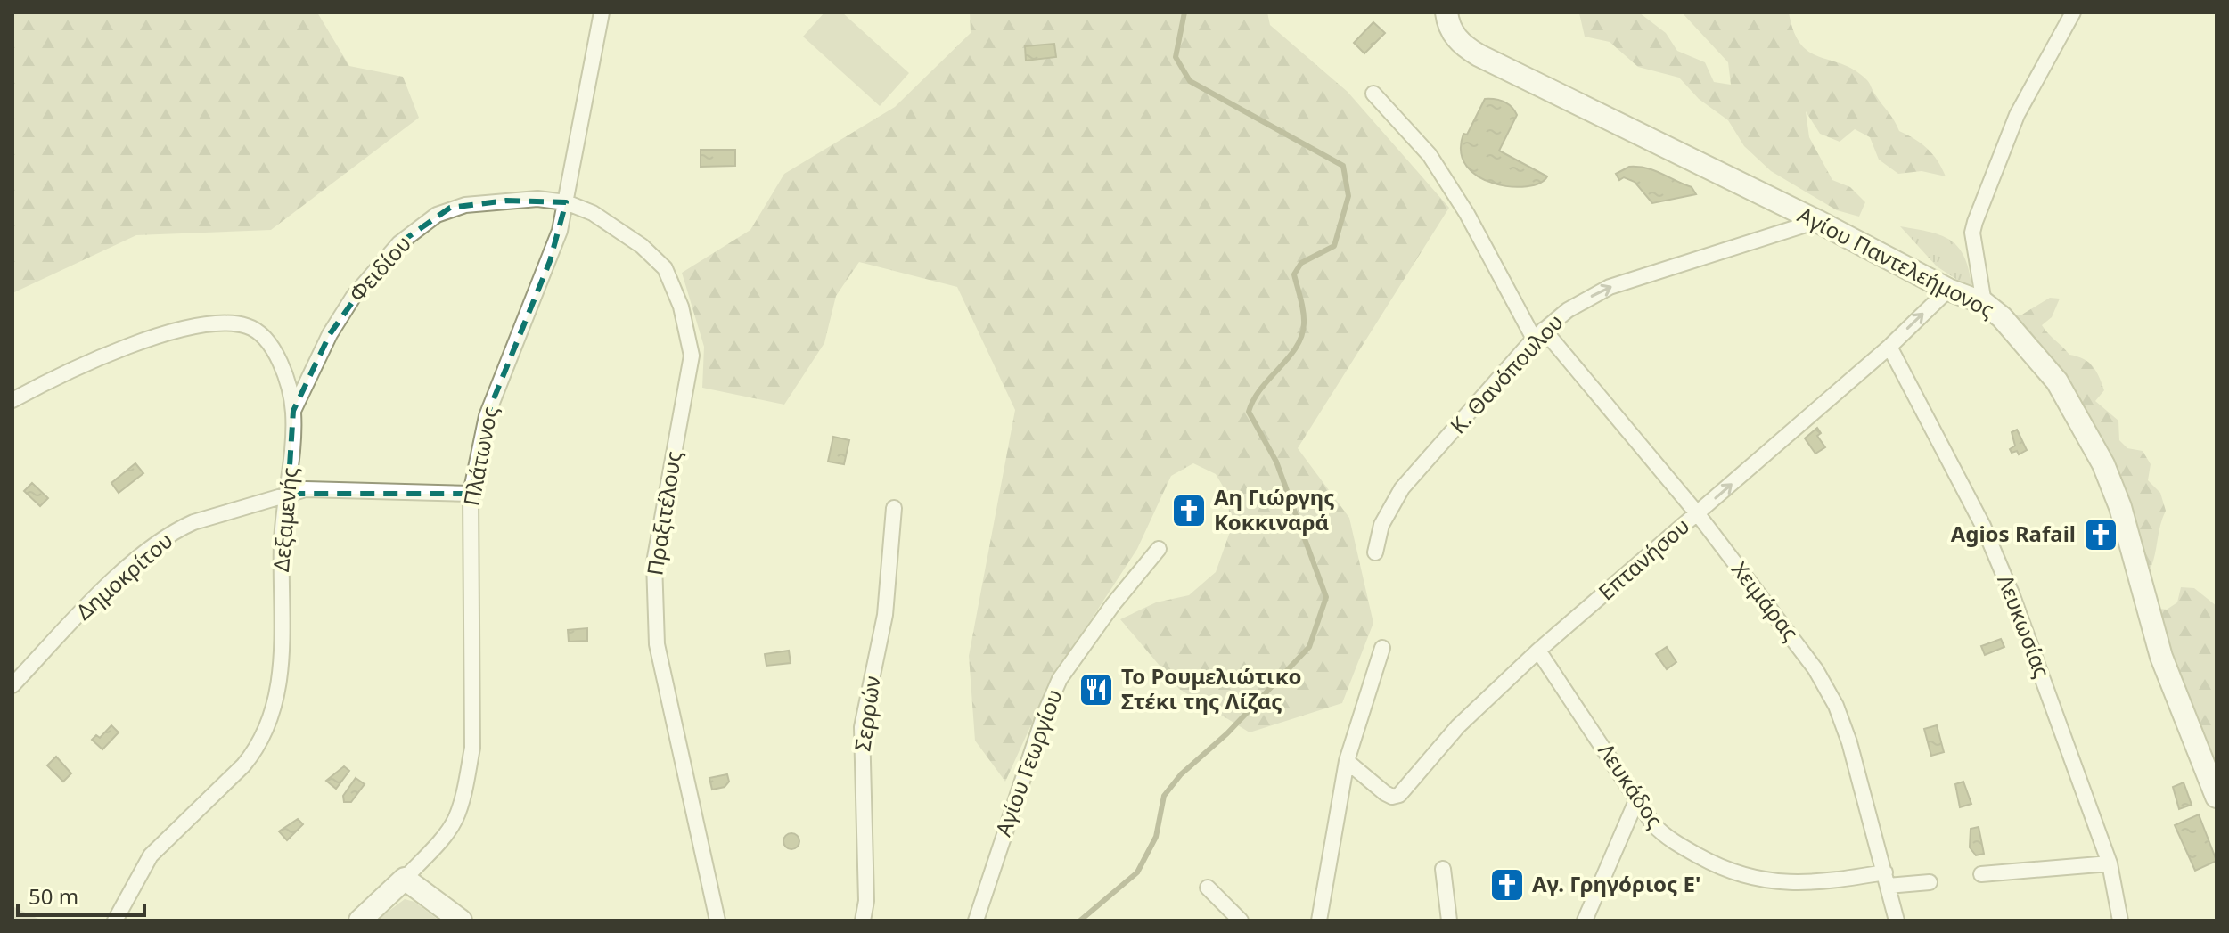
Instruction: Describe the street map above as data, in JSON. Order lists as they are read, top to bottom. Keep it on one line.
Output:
{"streets":{"street":["Αγίου Παντελεήμονος","Φειδίου","Κ. Θανόπουλου","Πλάτωνος","Πραξιτέλους","Δεξαμενής","Επτανήσου","Δημοκρίτου","Χειμάρας","Λευκωσίας","Σερρών","Αγίου Γεωργίου","Λευκάδος"]},"crossings":[["Αγίου Παντελεήμονος","Κ. Θανόπουλου"],["Αγίου Παντελεήμονος","Επτανήσου"],["Φειδίου","Πλάτωνος"],["Φειδίου","Πραξιτέλους"],["Φειδίου","Δεξαμενής"],["Κ. Θανόπουλου","Χειμάρας"],["Πλάτωνος","Πραξιτέλους"],["Πλάτωνος","Δημοκρίτου"],["Δεξαμενής","Δημοκρίτου"],["Επτανήσου","Χειμάρας"],["Επτανήσου","Λευκωσίας"],["Επτανήσου","Λευκάδος"],["Χειμάρας","Λευκάδος"]],"one_way":["Κ. Θανόπουλου","Επτανήσου"],"places":{"church":["Αη Γιώργης Κοκκιναρά","Agios Rafail","Αγ. Γρηγόριος Ε'"],"restaurant":["Το Ρουμελιώτικο Στέκι της Λίζας"]},"scale_bar":"50 m"}
